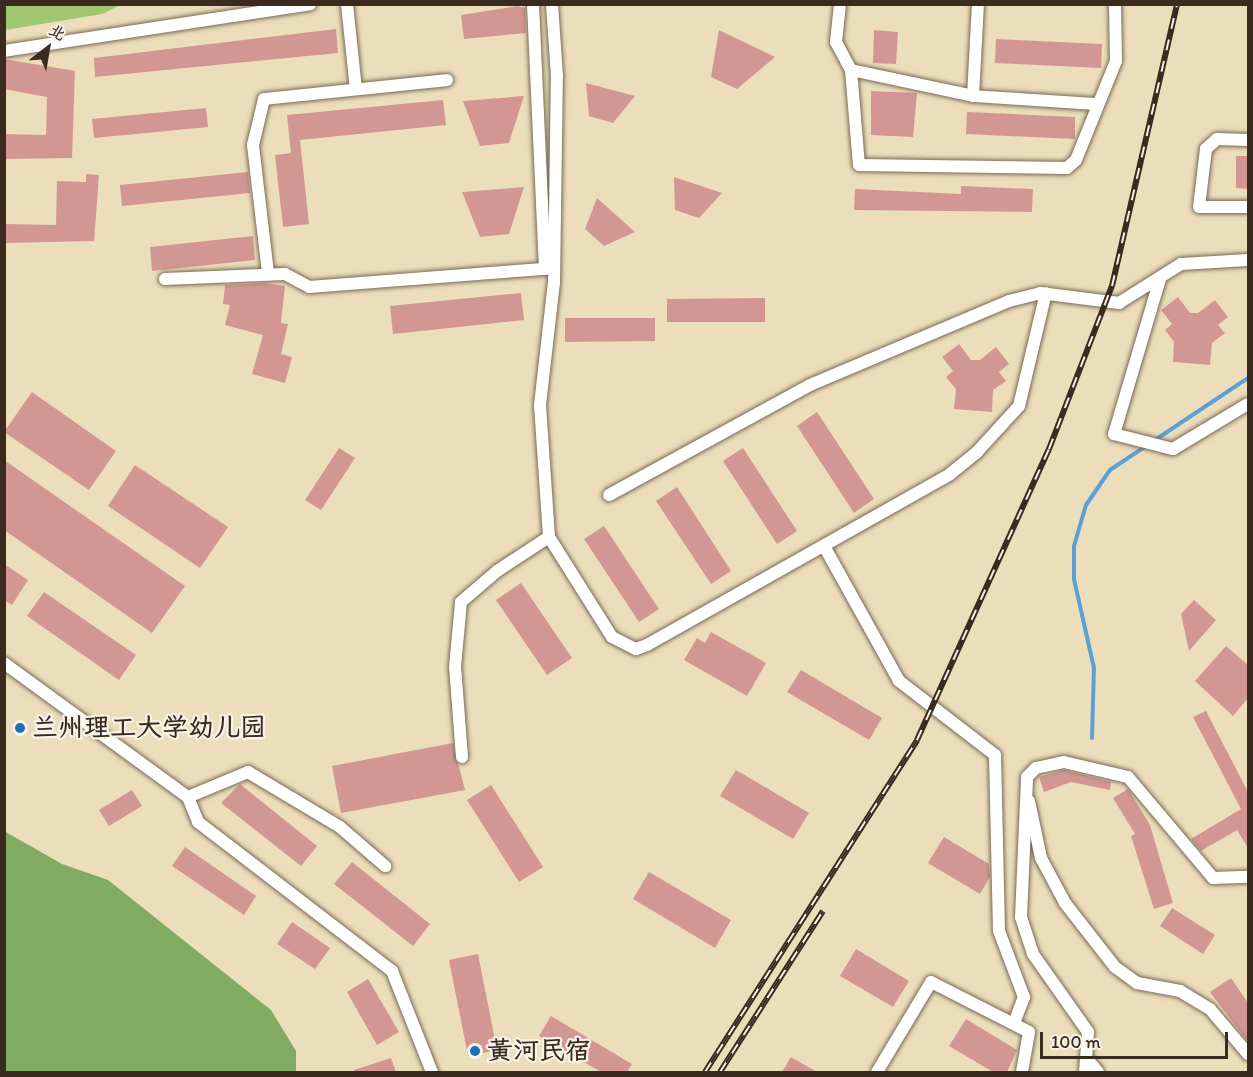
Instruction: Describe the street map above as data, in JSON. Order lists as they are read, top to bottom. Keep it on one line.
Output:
{"places":["兰州理工大学幼儿园","黄河民宿"],"scale_bar":"100 m","north":"top right"}
